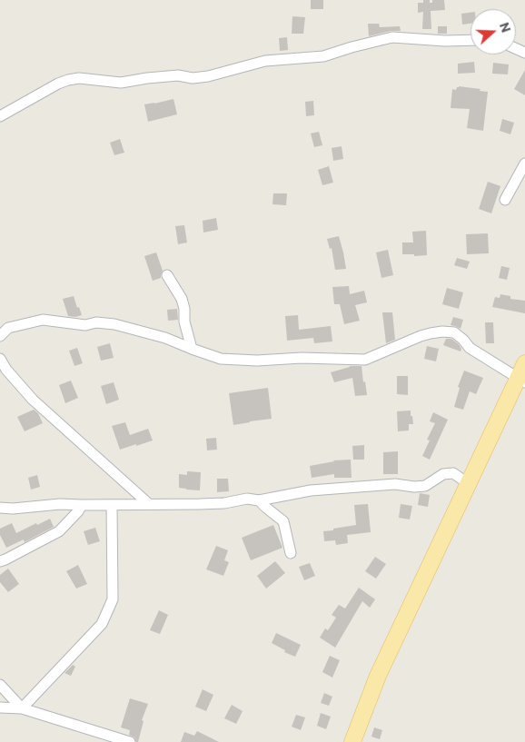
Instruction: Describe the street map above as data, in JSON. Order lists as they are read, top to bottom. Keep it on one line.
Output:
{"north":"right"}
